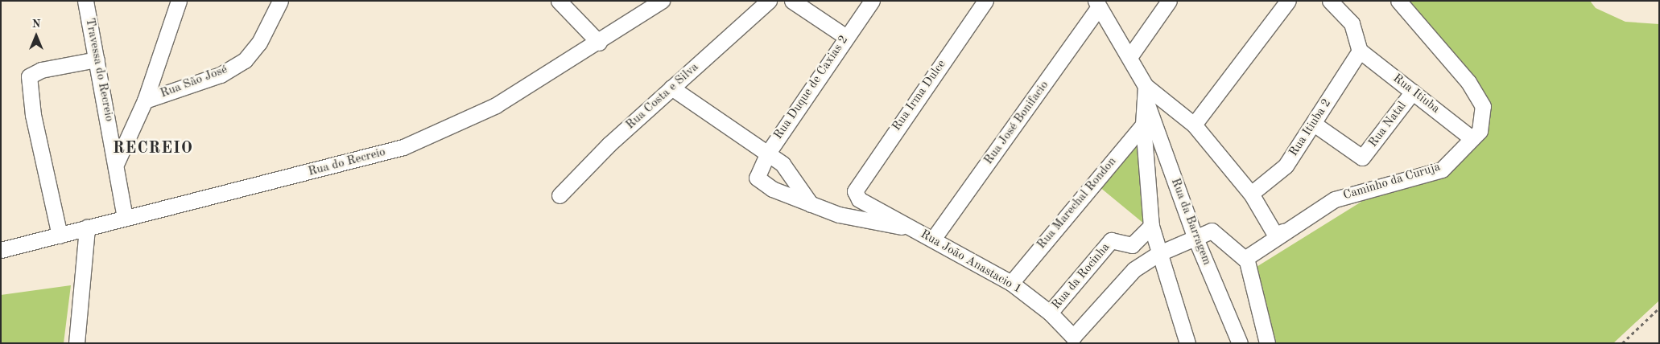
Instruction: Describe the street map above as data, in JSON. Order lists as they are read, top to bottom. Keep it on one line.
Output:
{"streets":{"street":["Travessa do Recreio","Rua São José","Rua Duque de Caxias 2","Rua Itiuba","Rua Irma Dulce","Rua Costa e Silva","Rua José Bonifacio","Rua Natal","Rua Itiuba 2","Rua do Recreio","Caminho da Curuja","Rua Marechal Rondon","Rua da Barragem","Rua João Anastacio 1","Rua da Rocinha"]},"crossings":[["Travessa do Recreio","Rua São José"],["Travessa do Recreio","Rua do Recreio"],["Rua Duque de Caxias 2","Rua João Anastacio 1"],["Rua Itiuba","Rua Natal"],["Rua Itiuba","Rua Itiuba 2"],["Rua Itiuba","Caminho da Curuja"],["Rua Irma Dulce","Rua João Anastacio 1"],["Rua José Bonifacio","Rua João Anastacio 1"],["Rua Natal","Rua Itiuba 2"],["Rua Marechal Rondon","Rua João Anastacio 1"],["Rua João Anastacio 1","Rua da Rocinha"]],"districts":["RECREIO"],"north":"top"}
